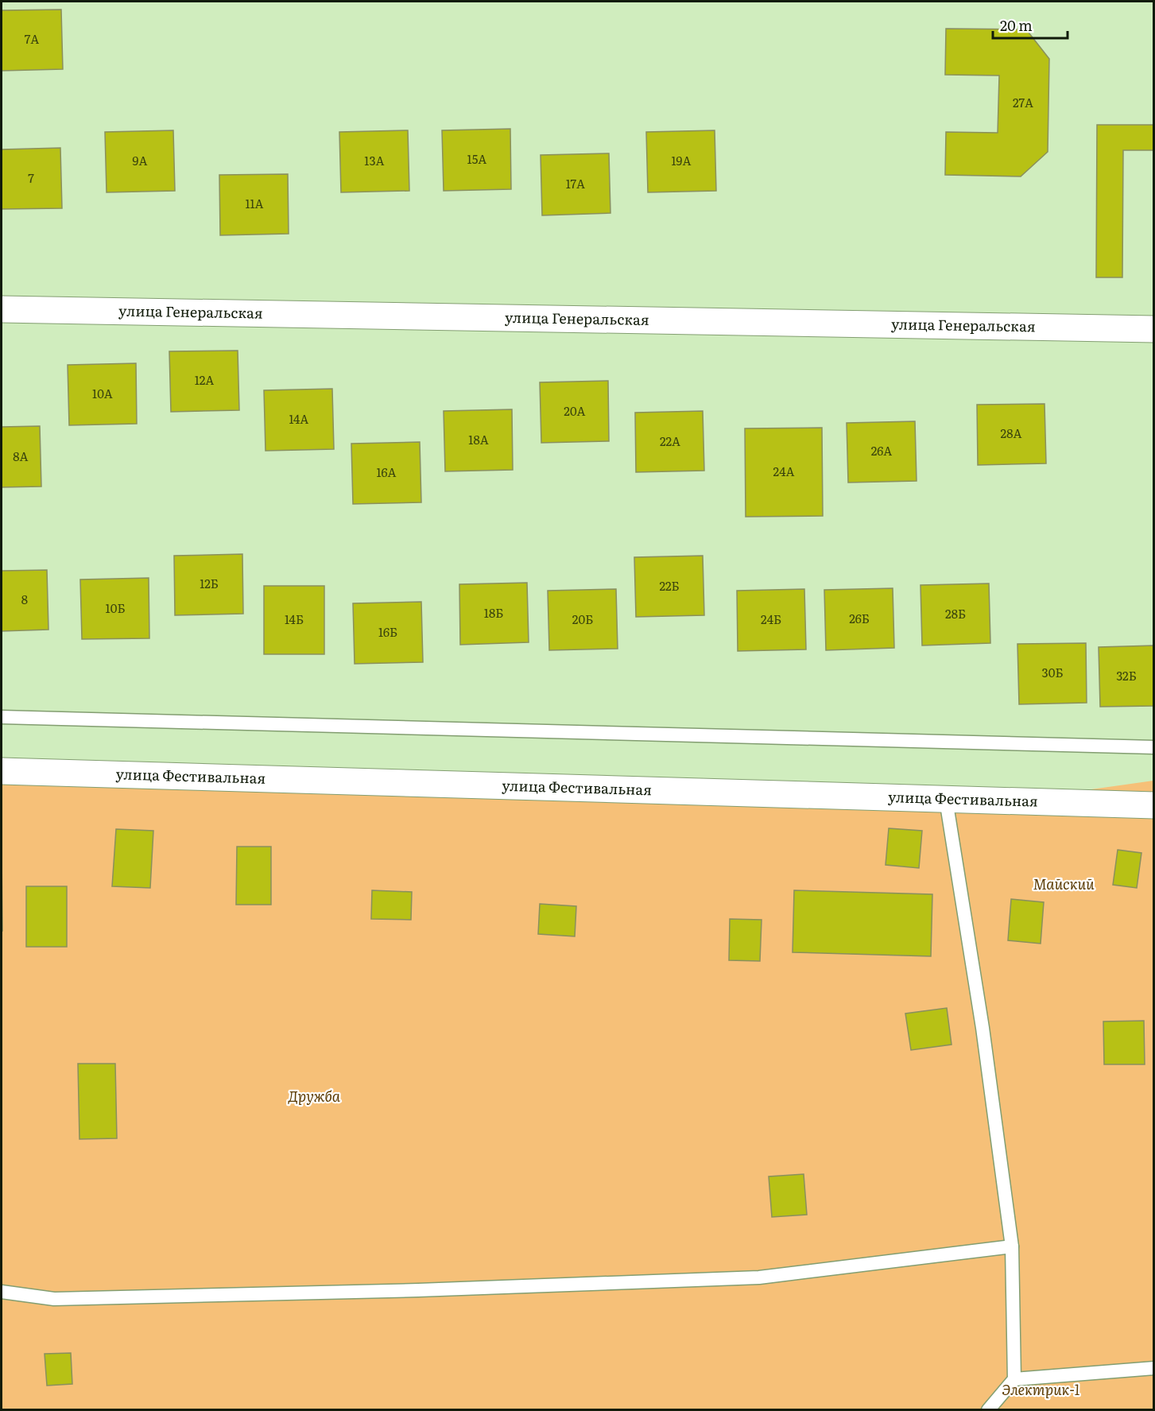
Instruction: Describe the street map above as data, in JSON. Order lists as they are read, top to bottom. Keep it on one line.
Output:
{"streets":{"street":["улица Генеральская","улица Фестивальная"]},"parks":["Майский","Дружба","Электрик-1"],"house_numbers":["7А","27А","15А","9А","13А","19А","7","17А","11А","12А","10А","20А","14А","28А","18А","22А","26А","8А","24А","16А","12Б","22Б","8","10Б","18Б","28Б","26Б","14Б","20Б","24Б","16Б","30Б","32Б"],"scale_bar":"20 m"}
